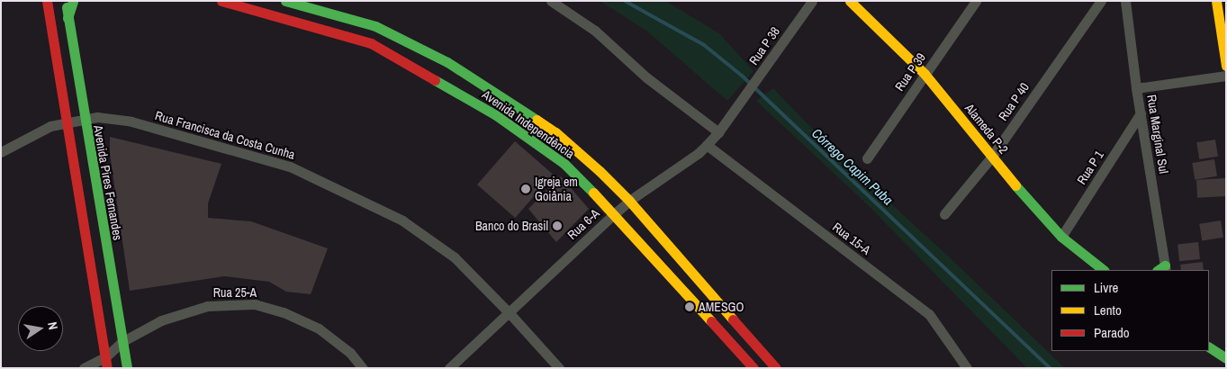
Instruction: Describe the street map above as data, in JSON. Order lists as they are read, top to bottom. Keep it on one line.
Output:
{"streets":{"main road":["Avenida Independência","Alameda P-2","Avenida Pires Fernandes"],"street":["Rua P 38","Rua P 39","Rua P 40","Rua Marginal Sul","Rua Francisca da Costa Cunha","Rua P 1","Rua 6-A","Rua 15-A","Rua 25-A"]},"crossings":[["Rua P 38","Rua 6-A"],["Rua P 39","Alameda P-2"],["Rua P 40","Alameda P-2"],["Avenida Independência","Rua 6-A"],["Alameda P-2","Rua P 1"],["Rua Marginal Sul","Rua P 1"],["Rua Francisca da Costa Cunha","Avenida Pires Fernandes"],["Rua Francisca da Costa Cunha","Rua 6-A"],["Avenida Pires Fernandes","Rua 25-A"],["Rua 6-A","Rua 15-A"]],"water":["Córrego Capim Puba"],"places":["Igreja em Goiânia","Banco do Brasil","AMESGO"],"legend":["Livre","Lento","Parado"],"north":"right"}
